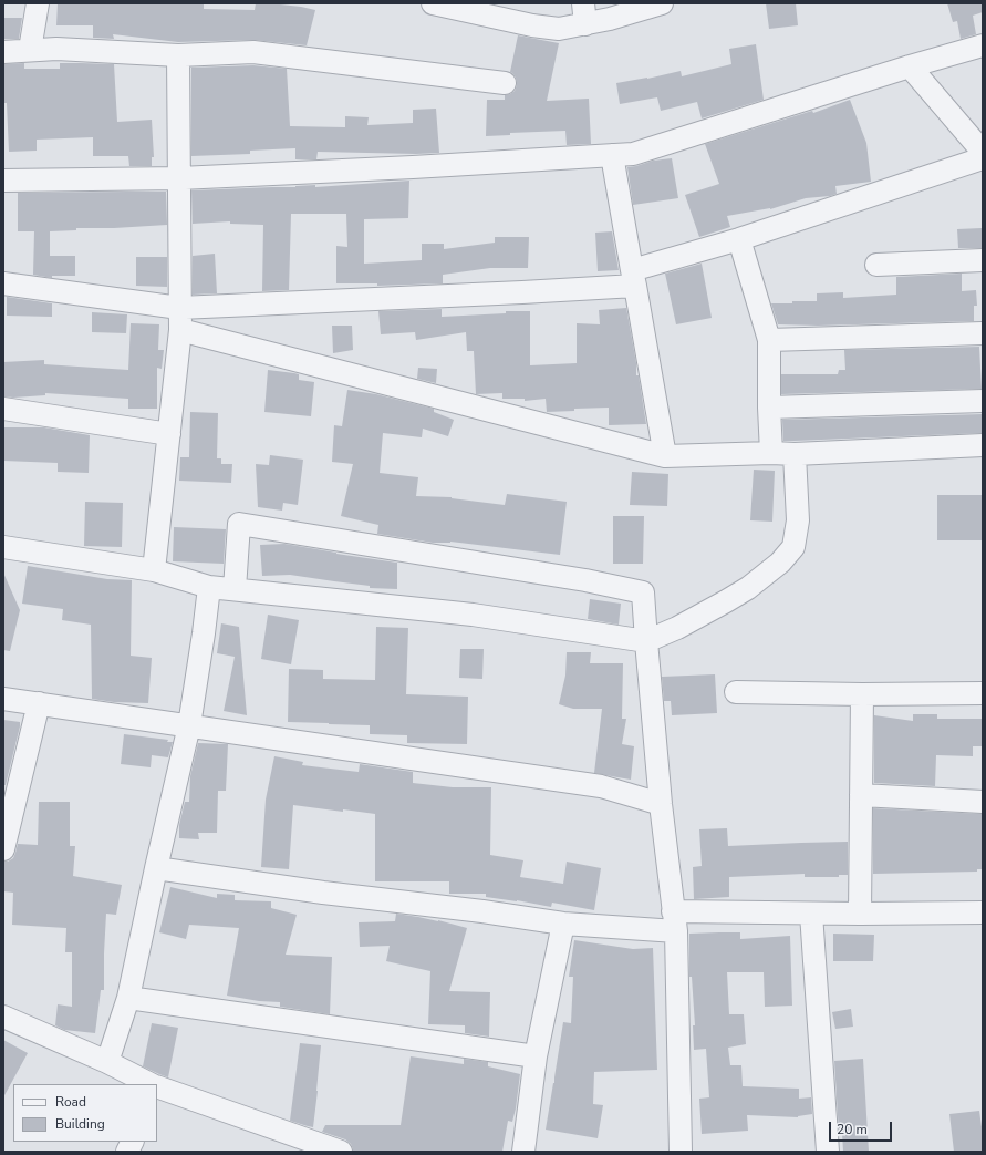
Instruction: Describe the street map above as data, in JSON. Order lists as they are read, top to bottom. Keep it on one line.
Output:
{"legend":["Road","Building"],"scale_bar":"20 m"}
